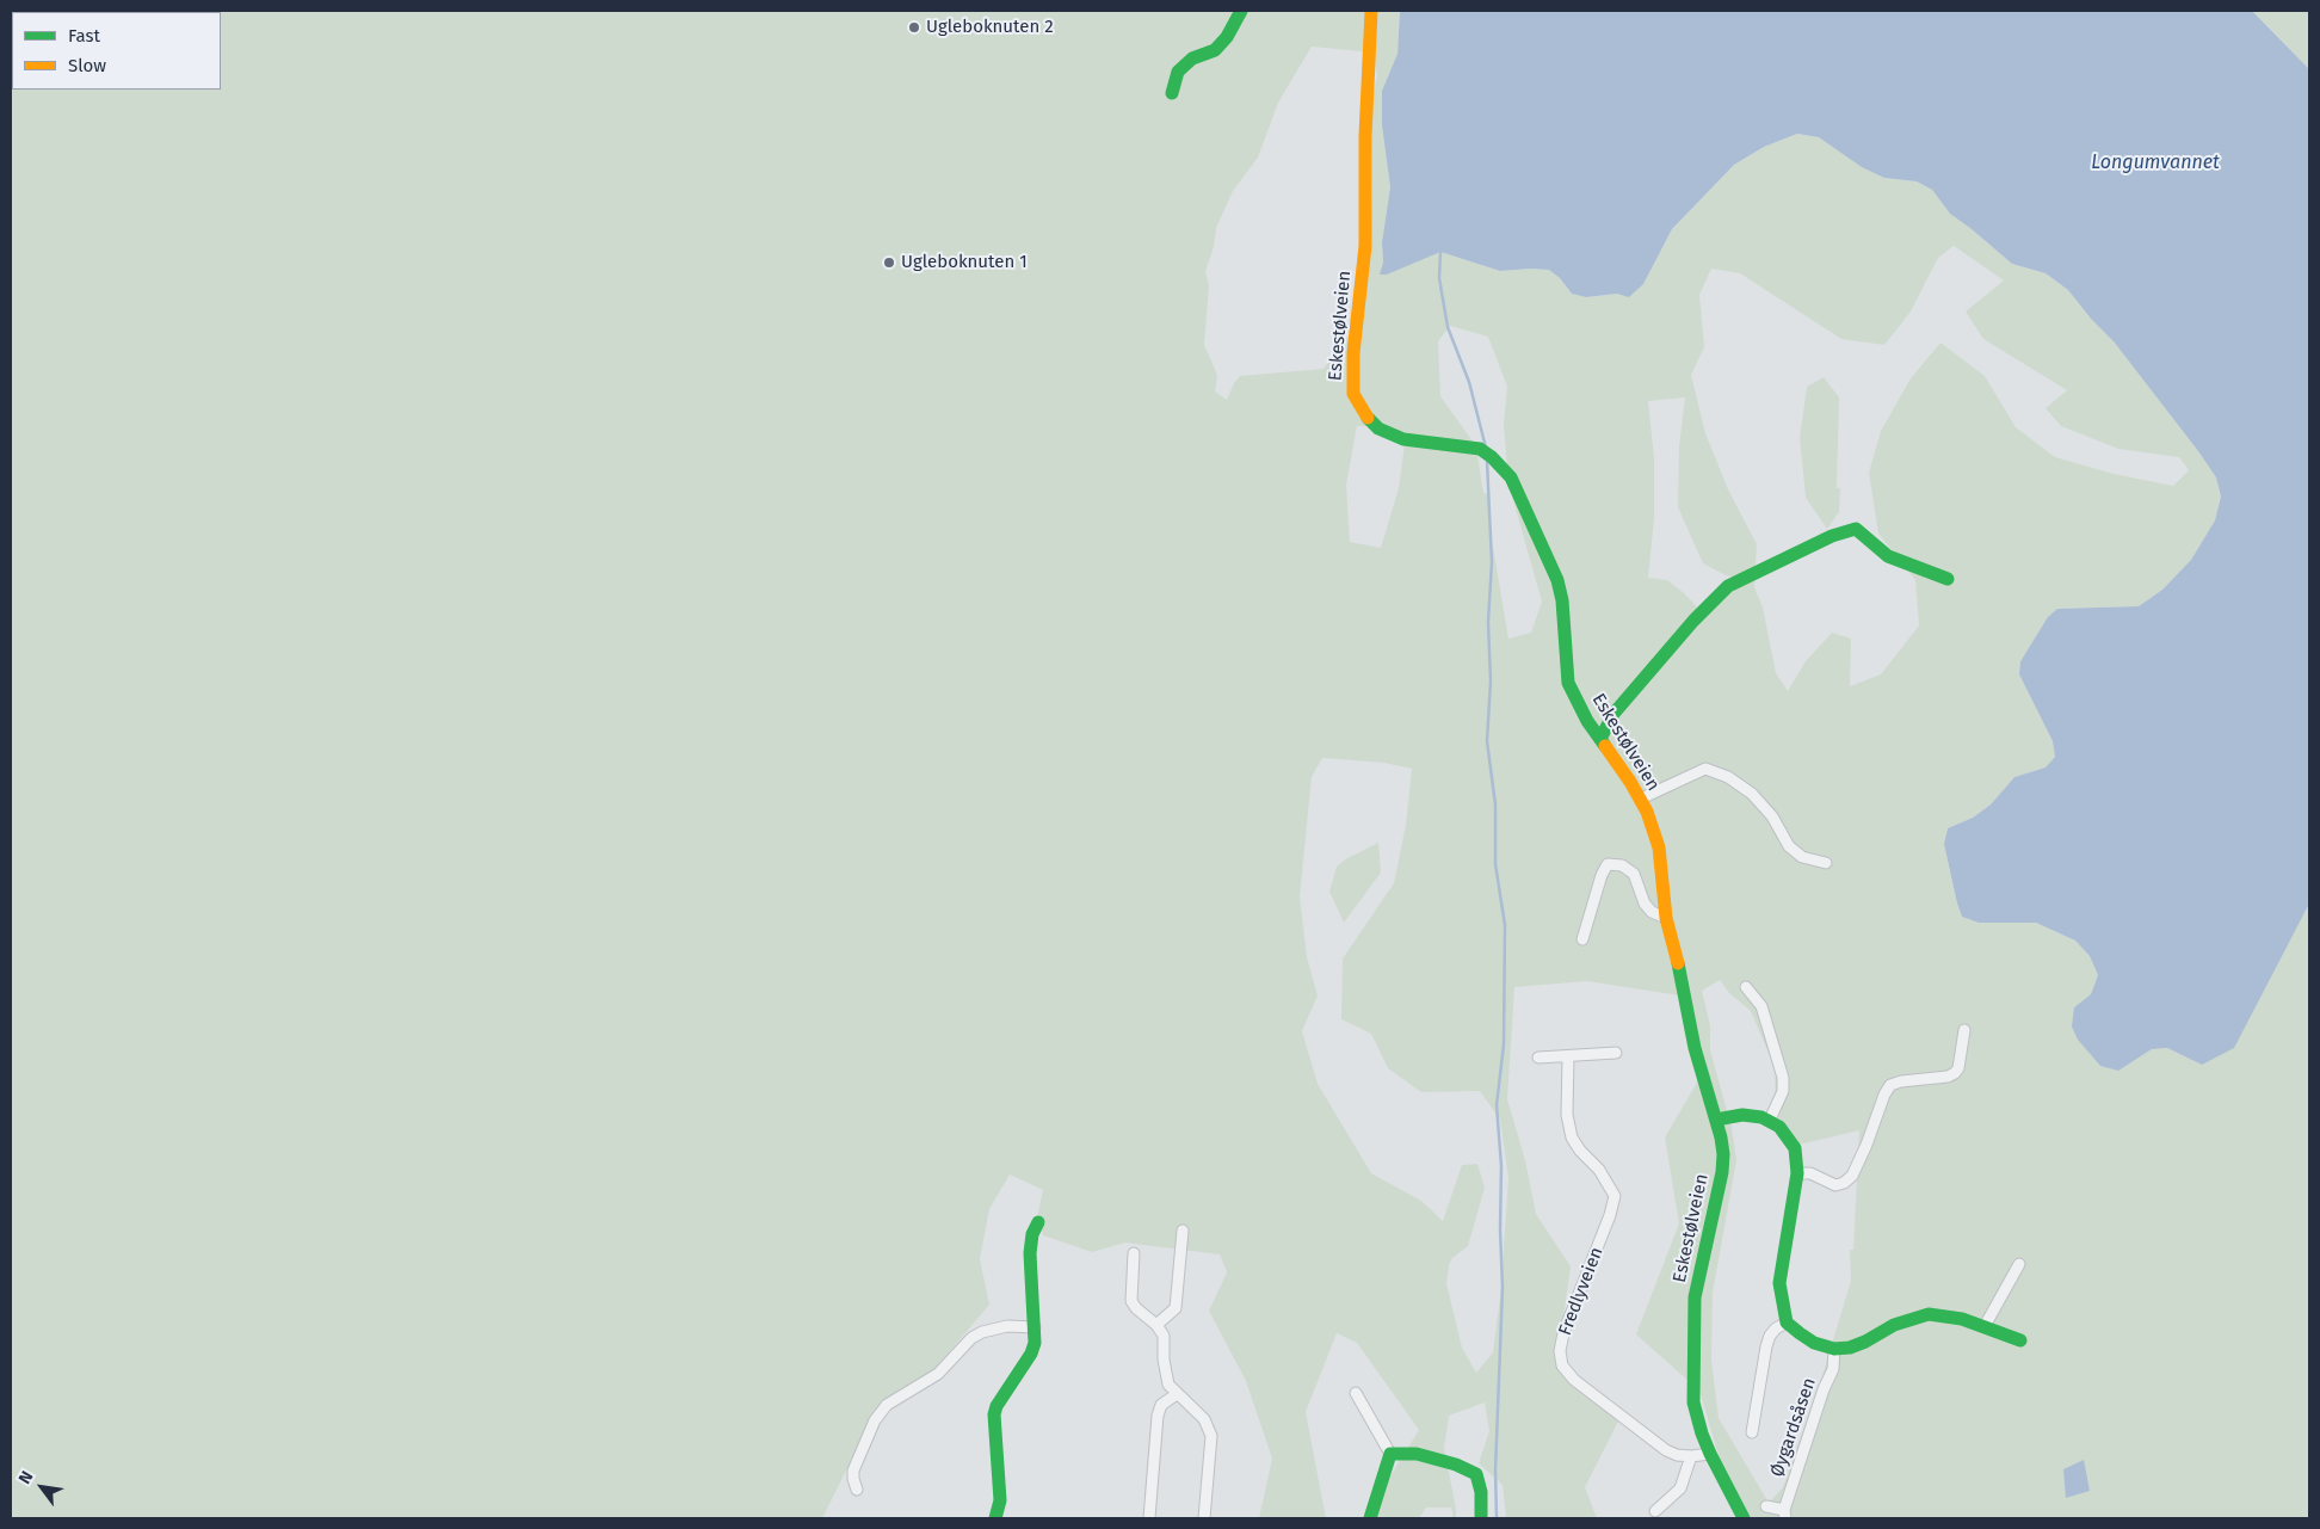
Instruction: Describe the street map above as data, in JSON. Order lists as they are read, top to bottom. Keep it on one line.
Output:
{"streets":{"main road":["Eskestølveien"],"street":["Fredlyveien","Øygardsåsen"]},"crossings":[["Eskestølveien","Fredlyveien"]],"water":["Longumvannet"],"places":["Ugleboknuten 2","Ugleboknuten 1"],"legend":["Fast","Slow"],"north":"top left"}
